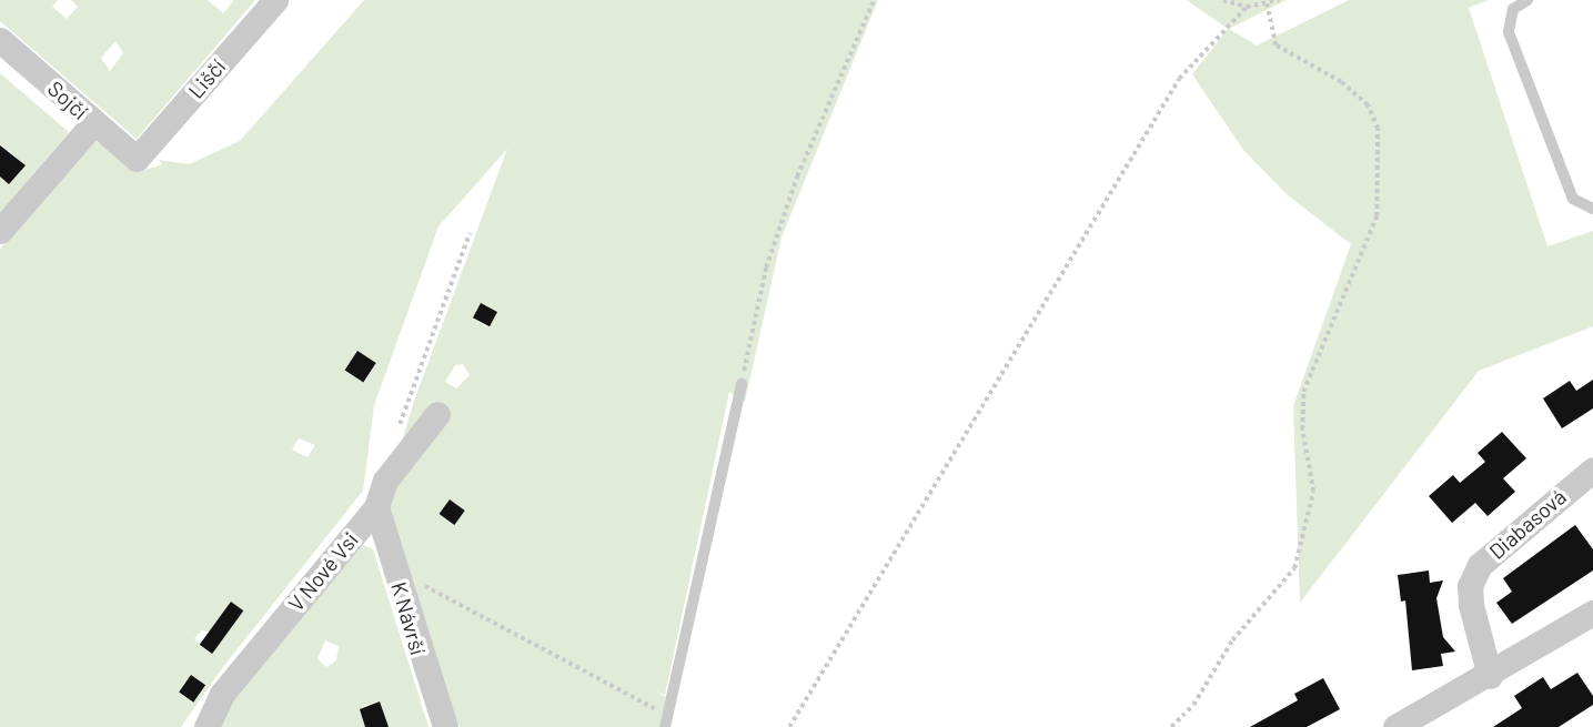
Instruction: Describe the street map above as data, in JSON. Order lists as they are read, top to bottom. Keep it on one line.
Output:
{"streets":{"street":["Liščí","Sojčí","Diabasová","V Nové Vsi","K Návrší"]},"crossings":[["Liščí","Sojčí"],["V Nové Vsi","K Návrší"]]}
